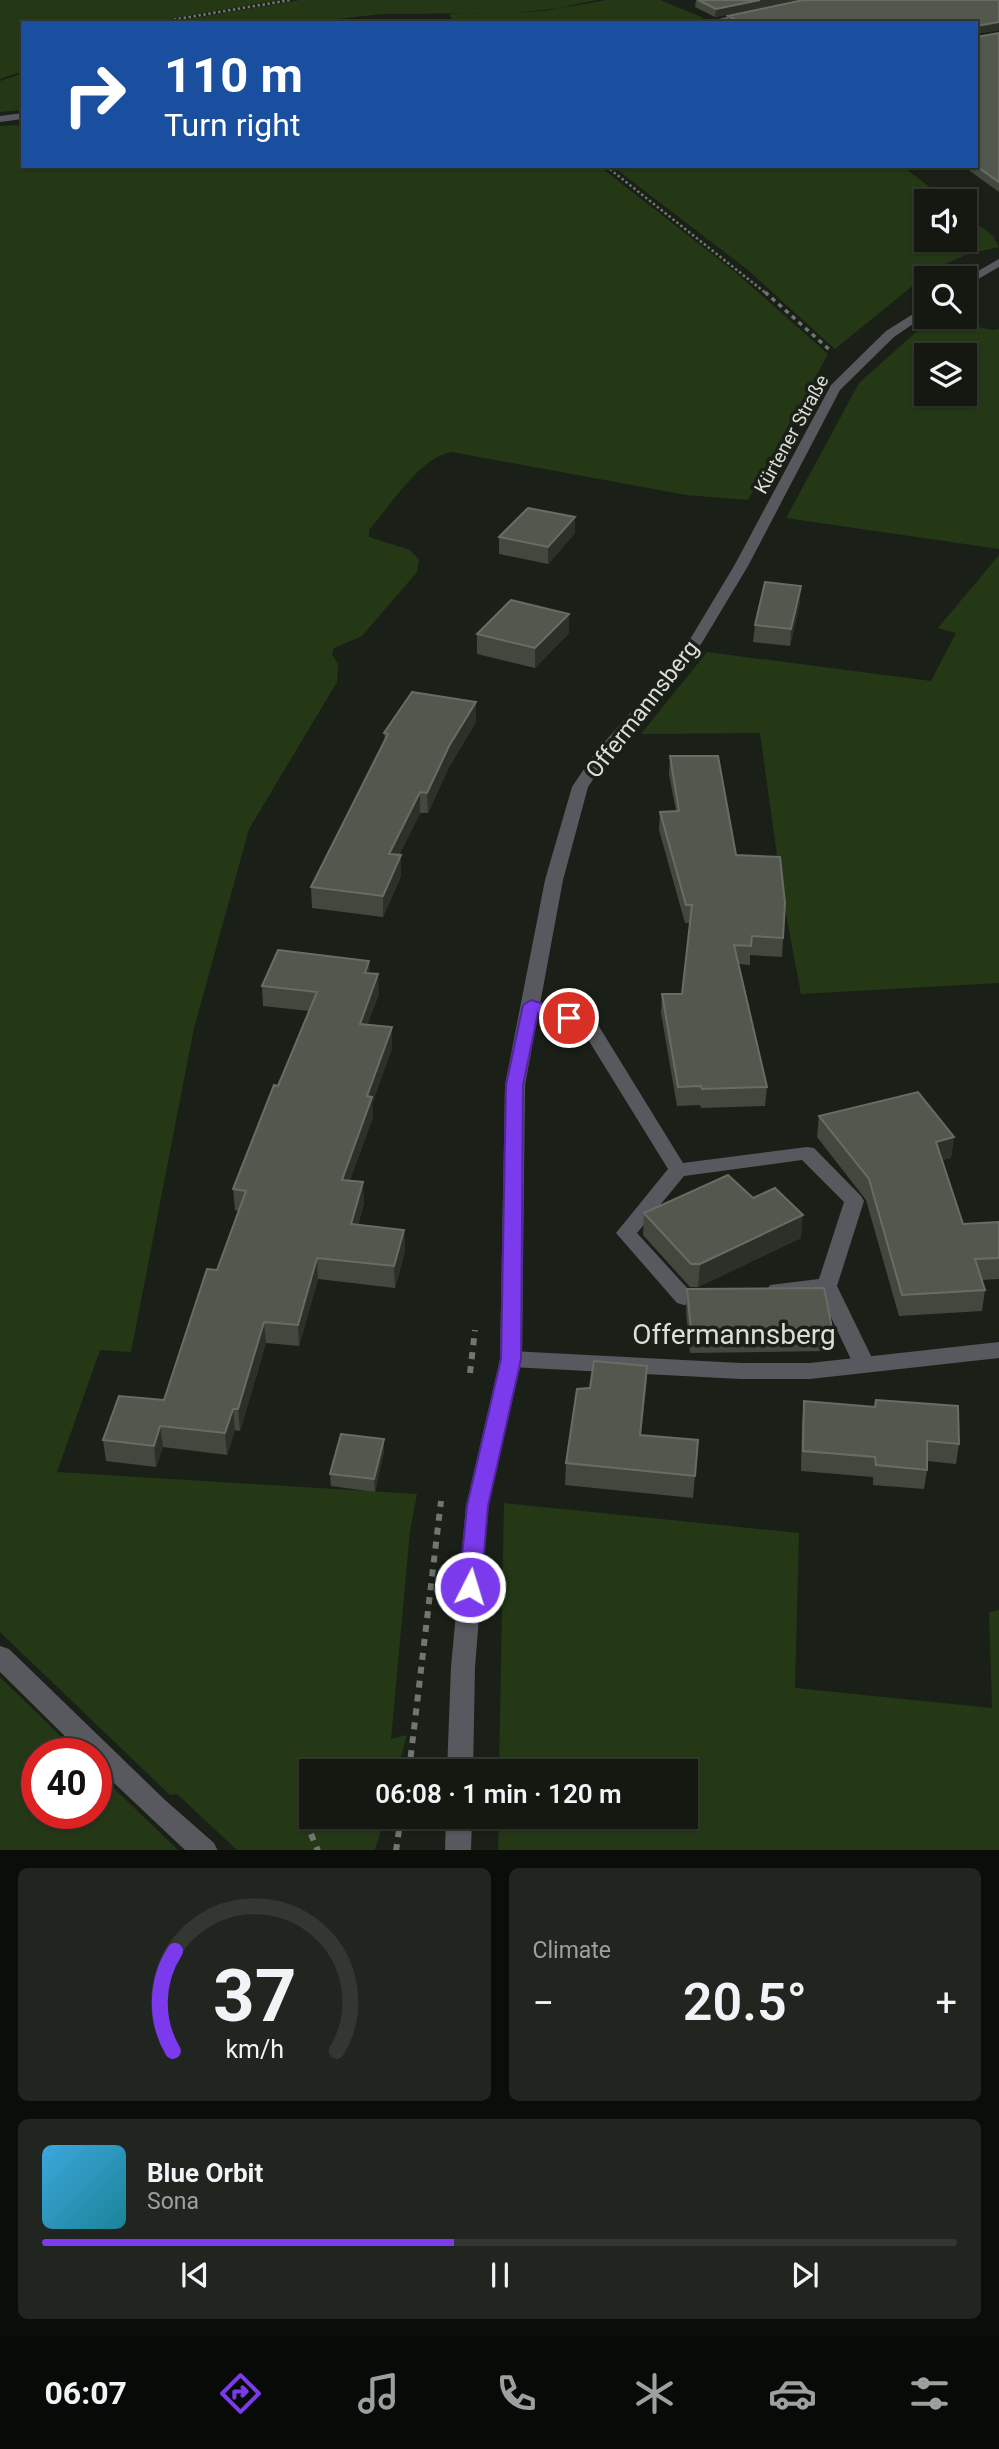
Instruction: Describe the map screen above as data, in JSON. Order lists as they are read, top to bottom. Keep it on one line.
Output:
{"streets":{"street":["Kürtener Straße","Offermannsberg"]},"crossings":[["Kürtener Straße","Offermannsberg"]],"page":{"turn":["110 m","Turn right"],"limit":"40","trip":"06:08 · 1 min · 120 m","tile":"Climate","heat":["−","20.5°","+"],"song":["Blue Orbit","Sona"],"tabs":"06:07","gauge":["37","km/h"]}}
